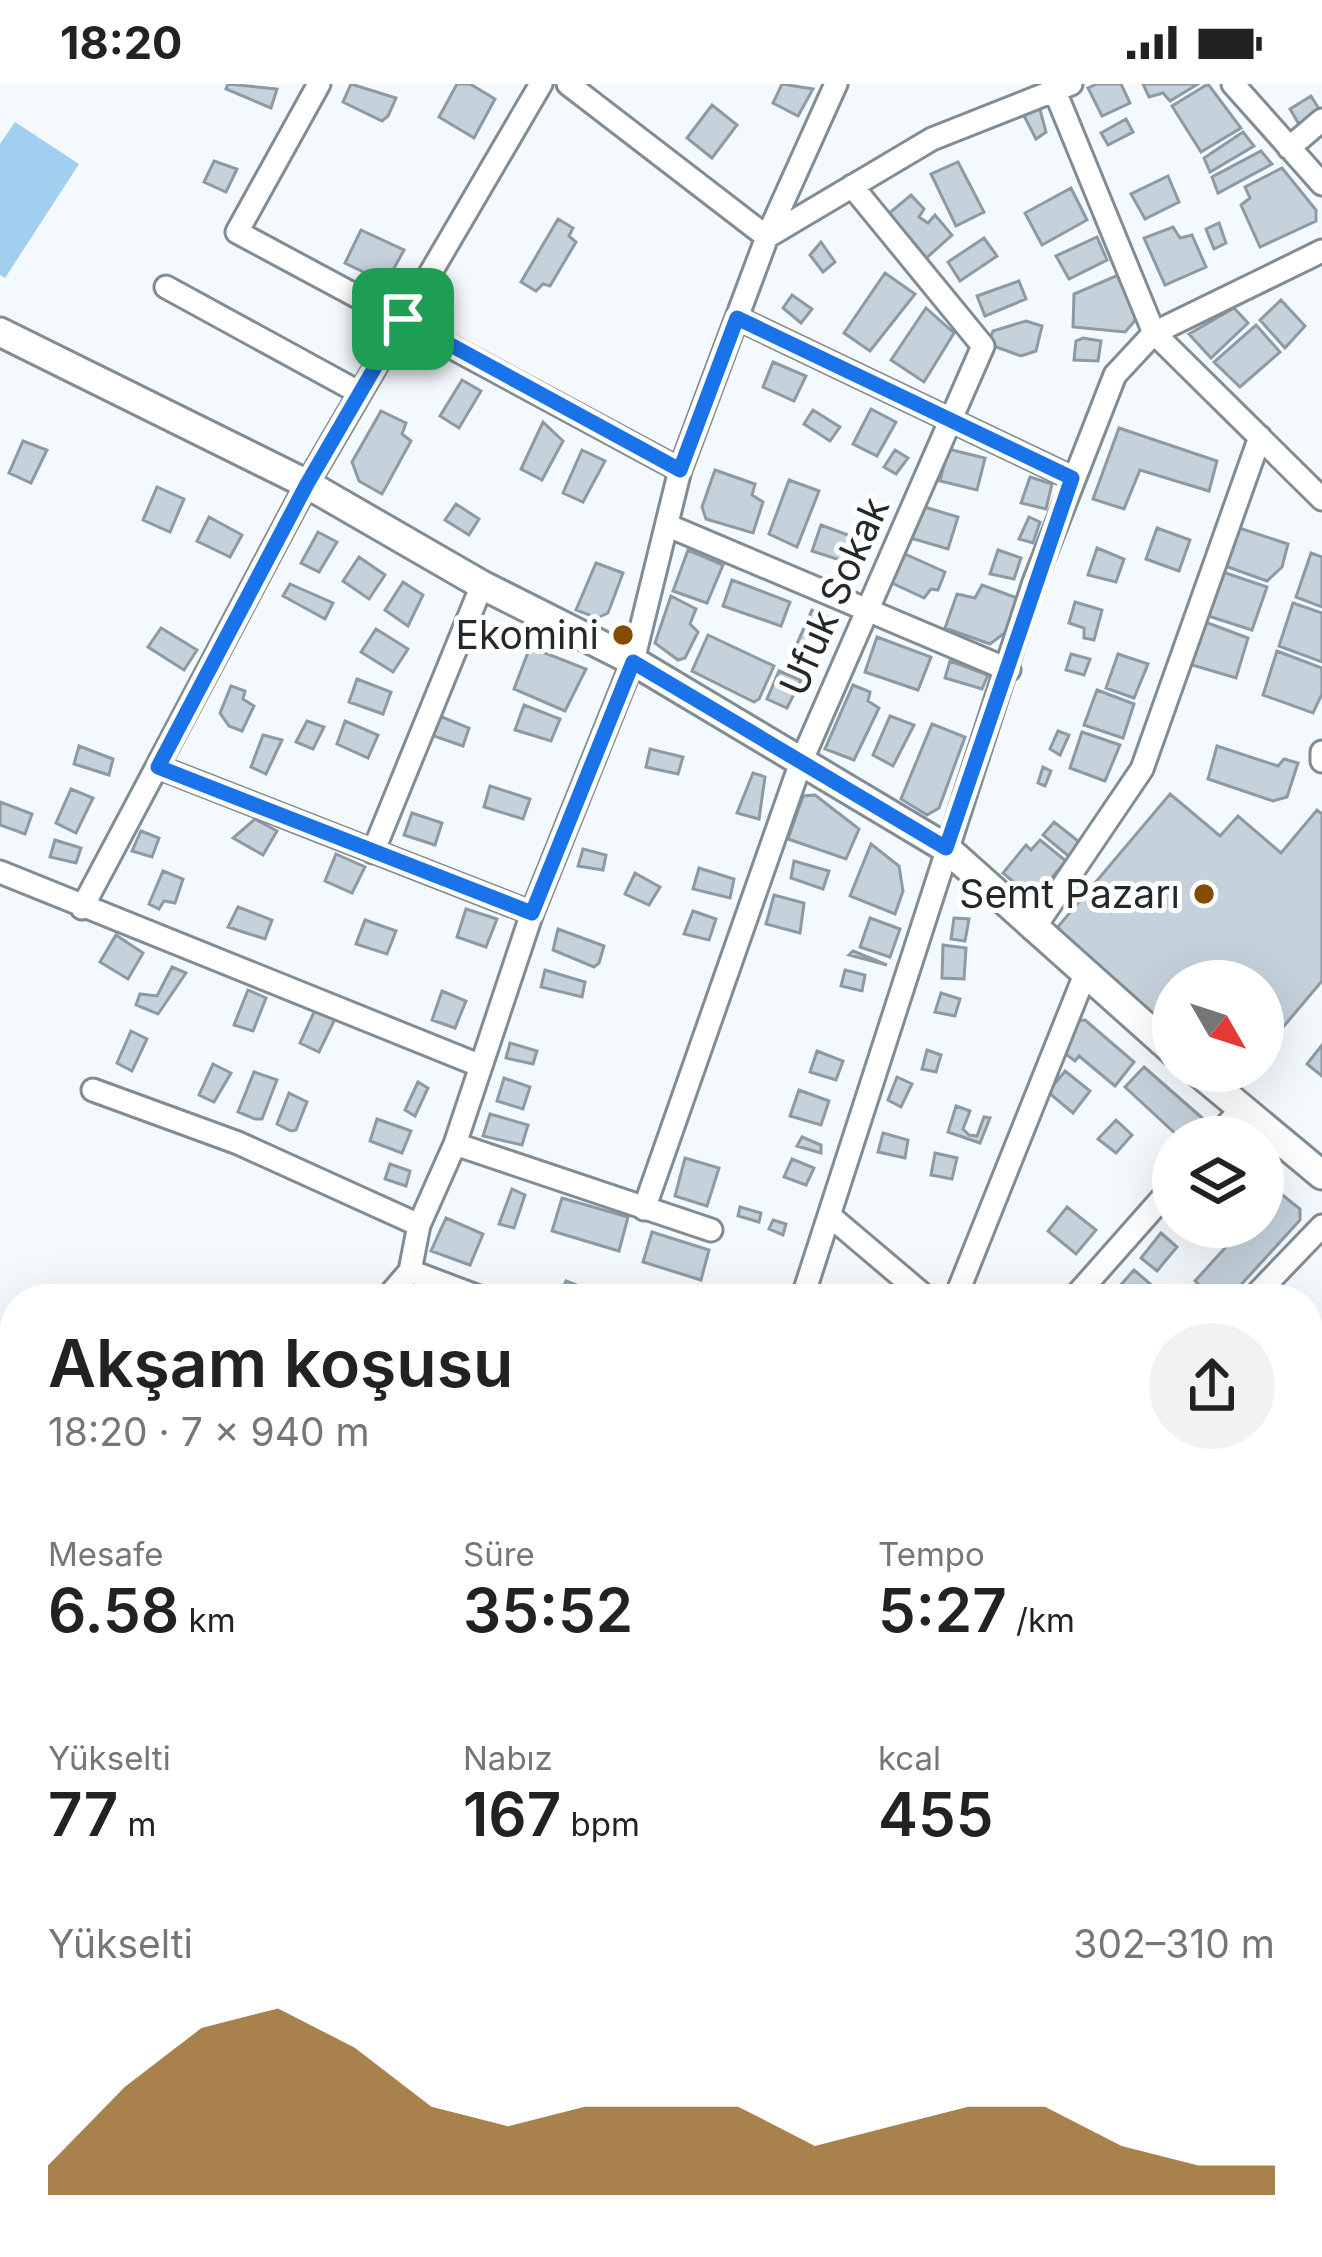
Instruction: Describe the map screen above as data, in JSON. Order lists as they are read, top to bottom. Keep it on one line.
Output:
{"streets":{"street":["Ufuk Sokak"]},"places":["Ekomini","Semt Pazarı"],"north":"bottom right","page":{"status":"18:20","heading":["Akşam koşusu","18:20 · 7 × 940 m"],"stats":[["Mesafe","6.58 km"],["Süre","35:52"],["Tempo","5:27 /km"],["Yükselti","77 m"],["Nabız","167 bpm"],["kcal","455"]],"chart":["Yükselti","302–310 m"]}}
